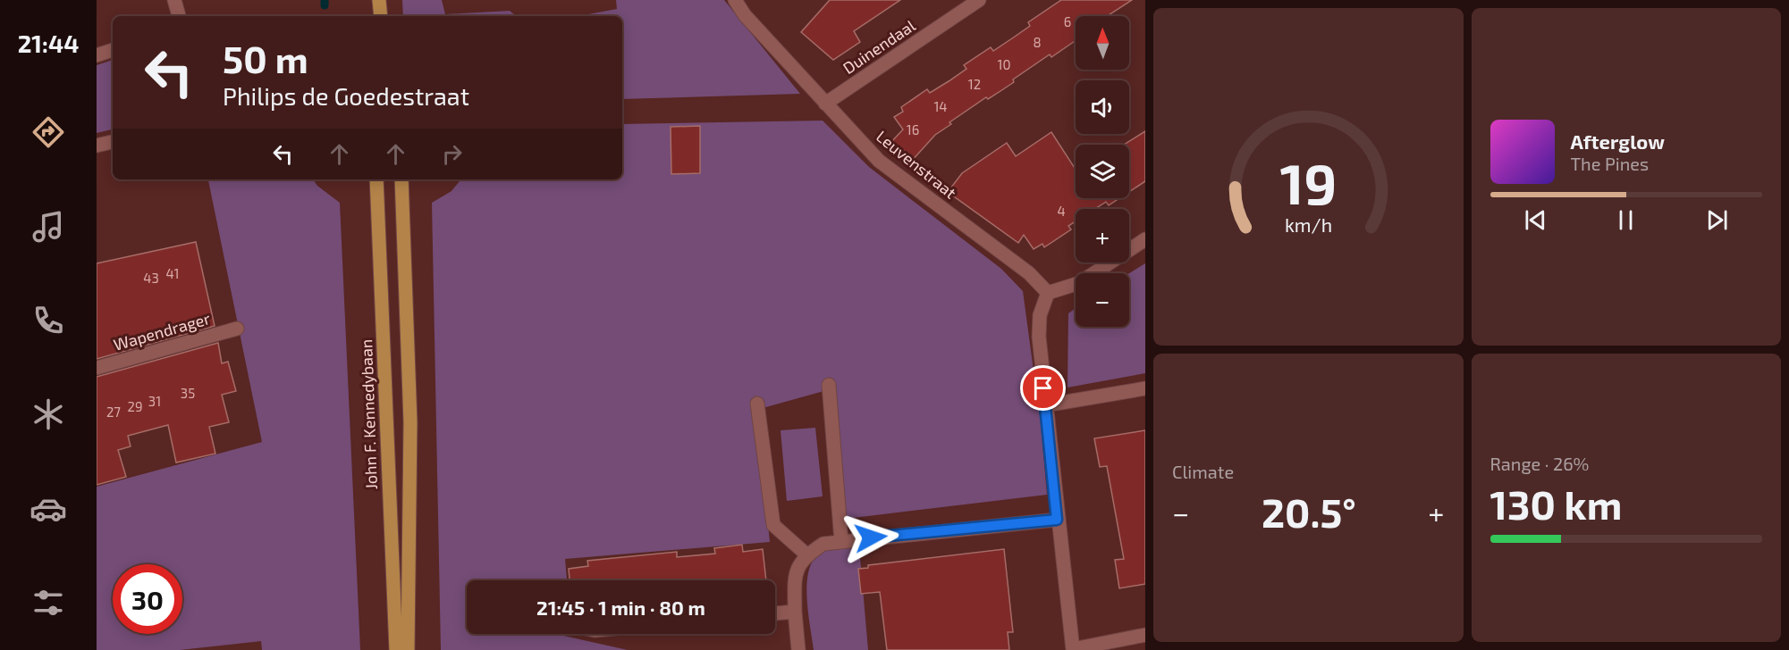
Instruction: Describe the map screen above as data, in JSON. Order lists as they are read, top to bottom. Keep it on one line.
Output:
{"streets":{"main road":["John F. Kennedybaan"],"street":["Duinendaal","Leuvenstraat","Wapendrager"]},"crossings":[["Duinendaal","Leuvenstraat"]],"house_numbers":["6","8","10","12","14","16","4","41","43","35","31","29","27"],"north":"top","page":{"tabs":"21:44","map_buttons":["+","−"],"turn":["50 m","Philips de Goedestraat"],"song":["Afterglow","The Pines"],"tile":["Climate",["Range · 26%","130 km"]],"heat":["−","20.5°","+"],"limit":"30","trip":"21:45 · 1 min · 80 m","gauge":["19","km/h"]}}
